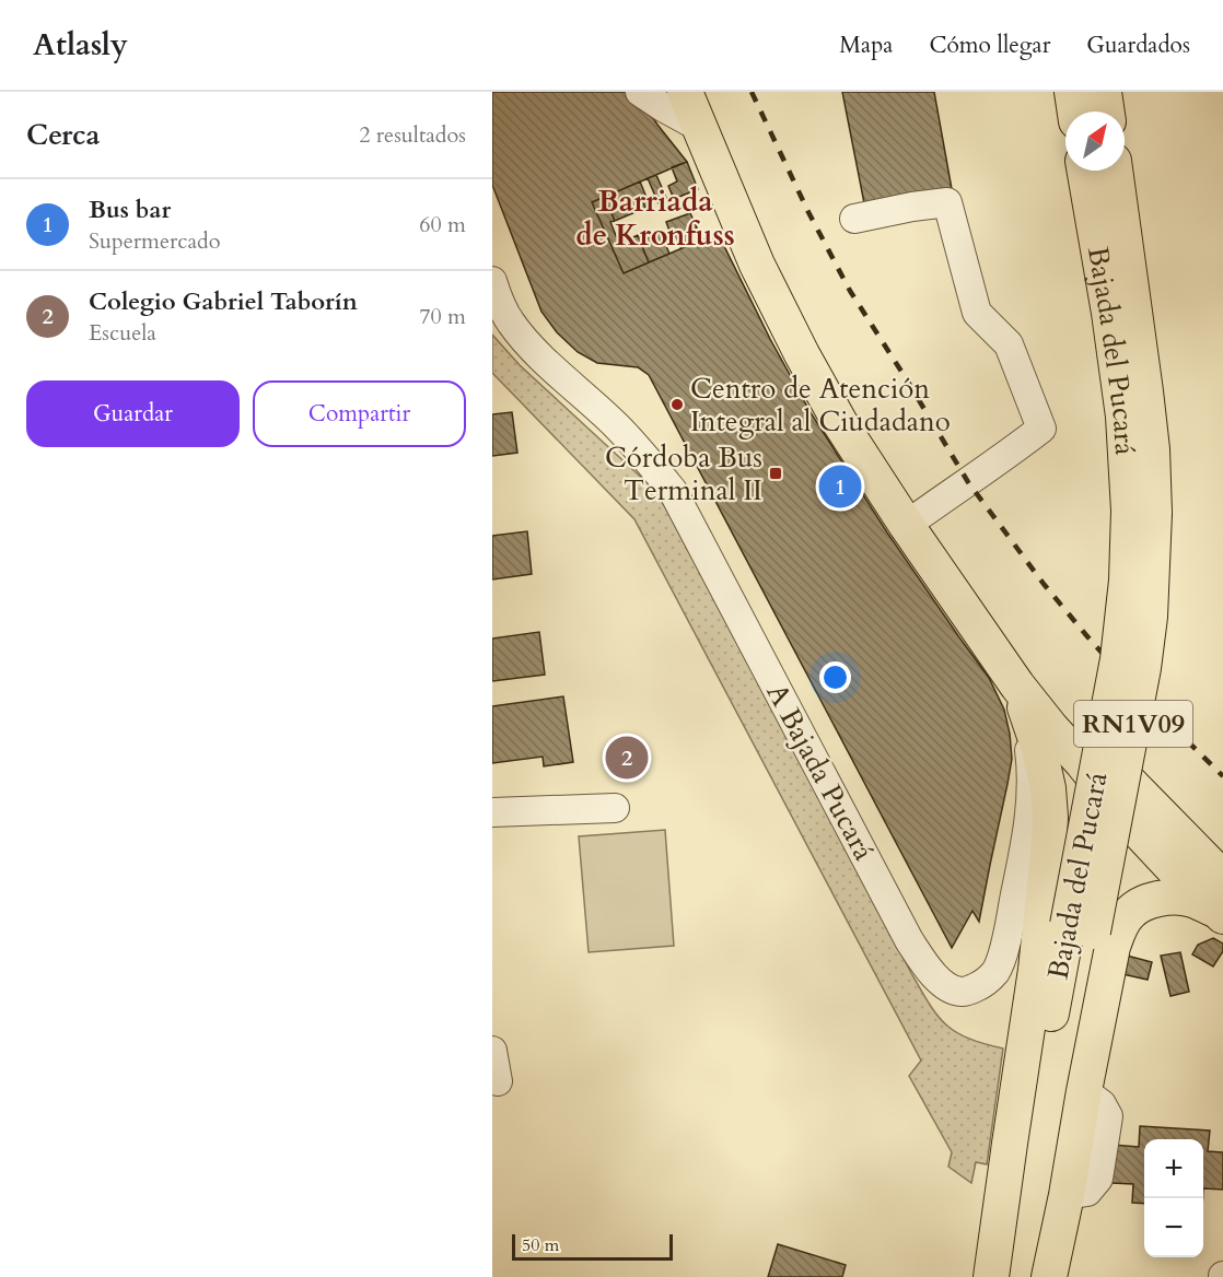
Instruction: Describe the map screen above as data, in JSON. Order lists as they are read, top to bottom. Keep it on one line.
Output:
{"streets":{"main road":["Bajada del Pucará","RN1V09"],"lane":["A Bajada Pucará"]},"districts":["Barriada de Kronfuss"],"places":{"other":["Centro de Atención Integral al Ciudadano"],"transit":["Córdoba Bus Terminal II"]},"scale_bar":"50 m","north":"top right","page":{"header":"Atlasly","nav":["Mapa","Cómo llegar","Guardados"],"heading":["Cerca","2 resultados"],"list":[{"mark":"1","name":"Bus bar","note":"Supermercado","value":"60 m"},{"mark":"2","name":"Colegio Gabriel Taborín","note":"Escuela","value":"70 m"}],"buttons":["Guardar","Compartir"],"pins":["1","2"],"map_buttons":["+","−"],"scale":"50 m"}}
